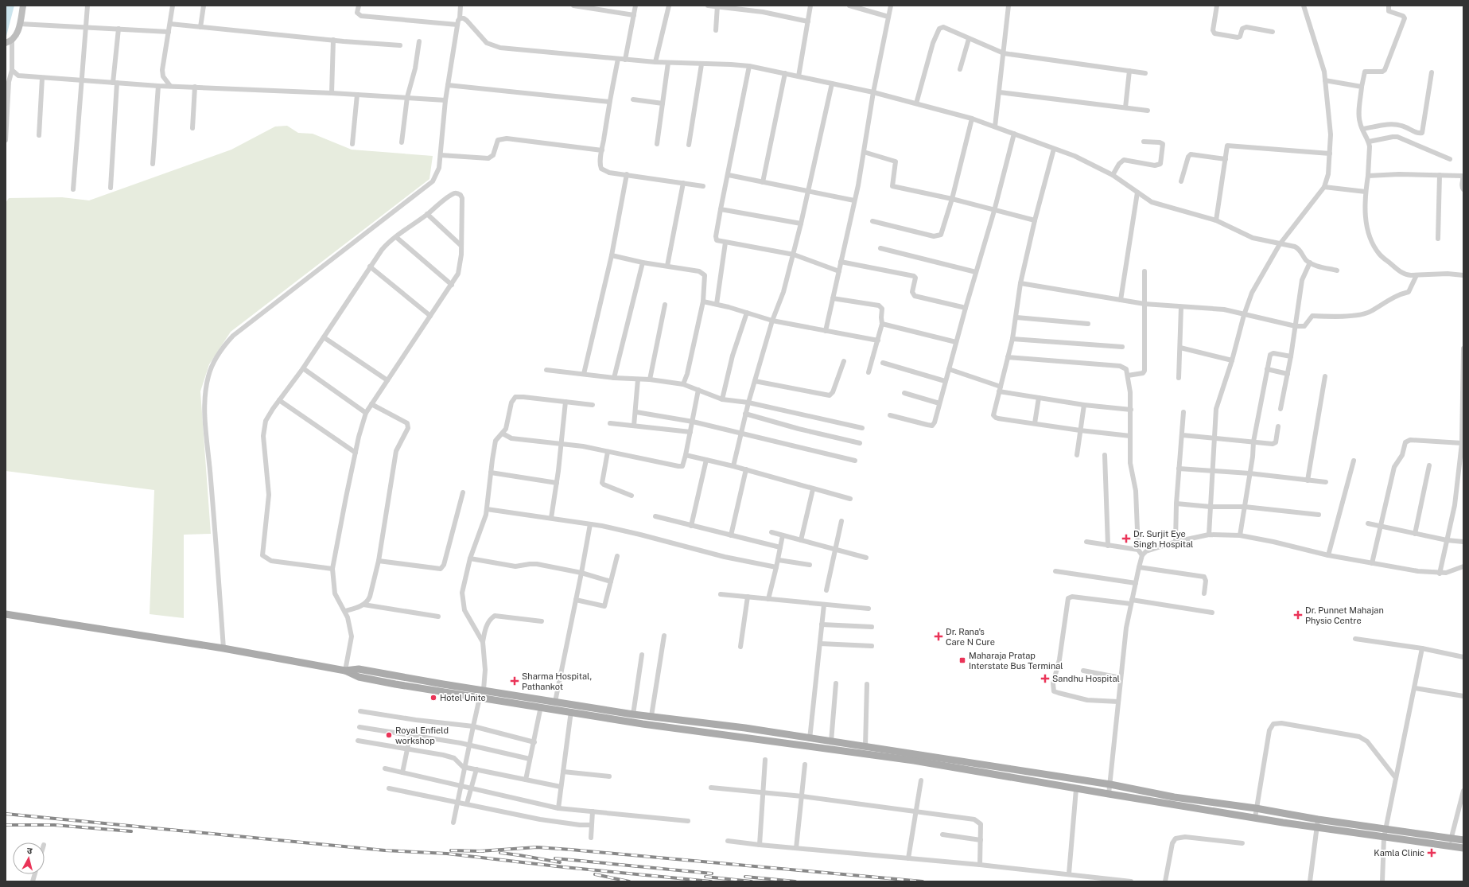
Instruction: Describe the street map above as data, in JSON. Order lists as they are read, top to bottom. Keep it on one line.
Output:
{"places":{"health":["Dr. Surjit Eye Singh Hospital","Dr. Punnet Mahajan Physio Centre","Dr. Rana's Care N Cure","Sandhu Hospital","Sharma Hospital, Pathankot","Kamla Clinic"],"transit":["Maharaja Pratap Interstate Bus Terminal"],"other":["Hotel Unite","Royal Enfield workshop"]},"north":"top"}
